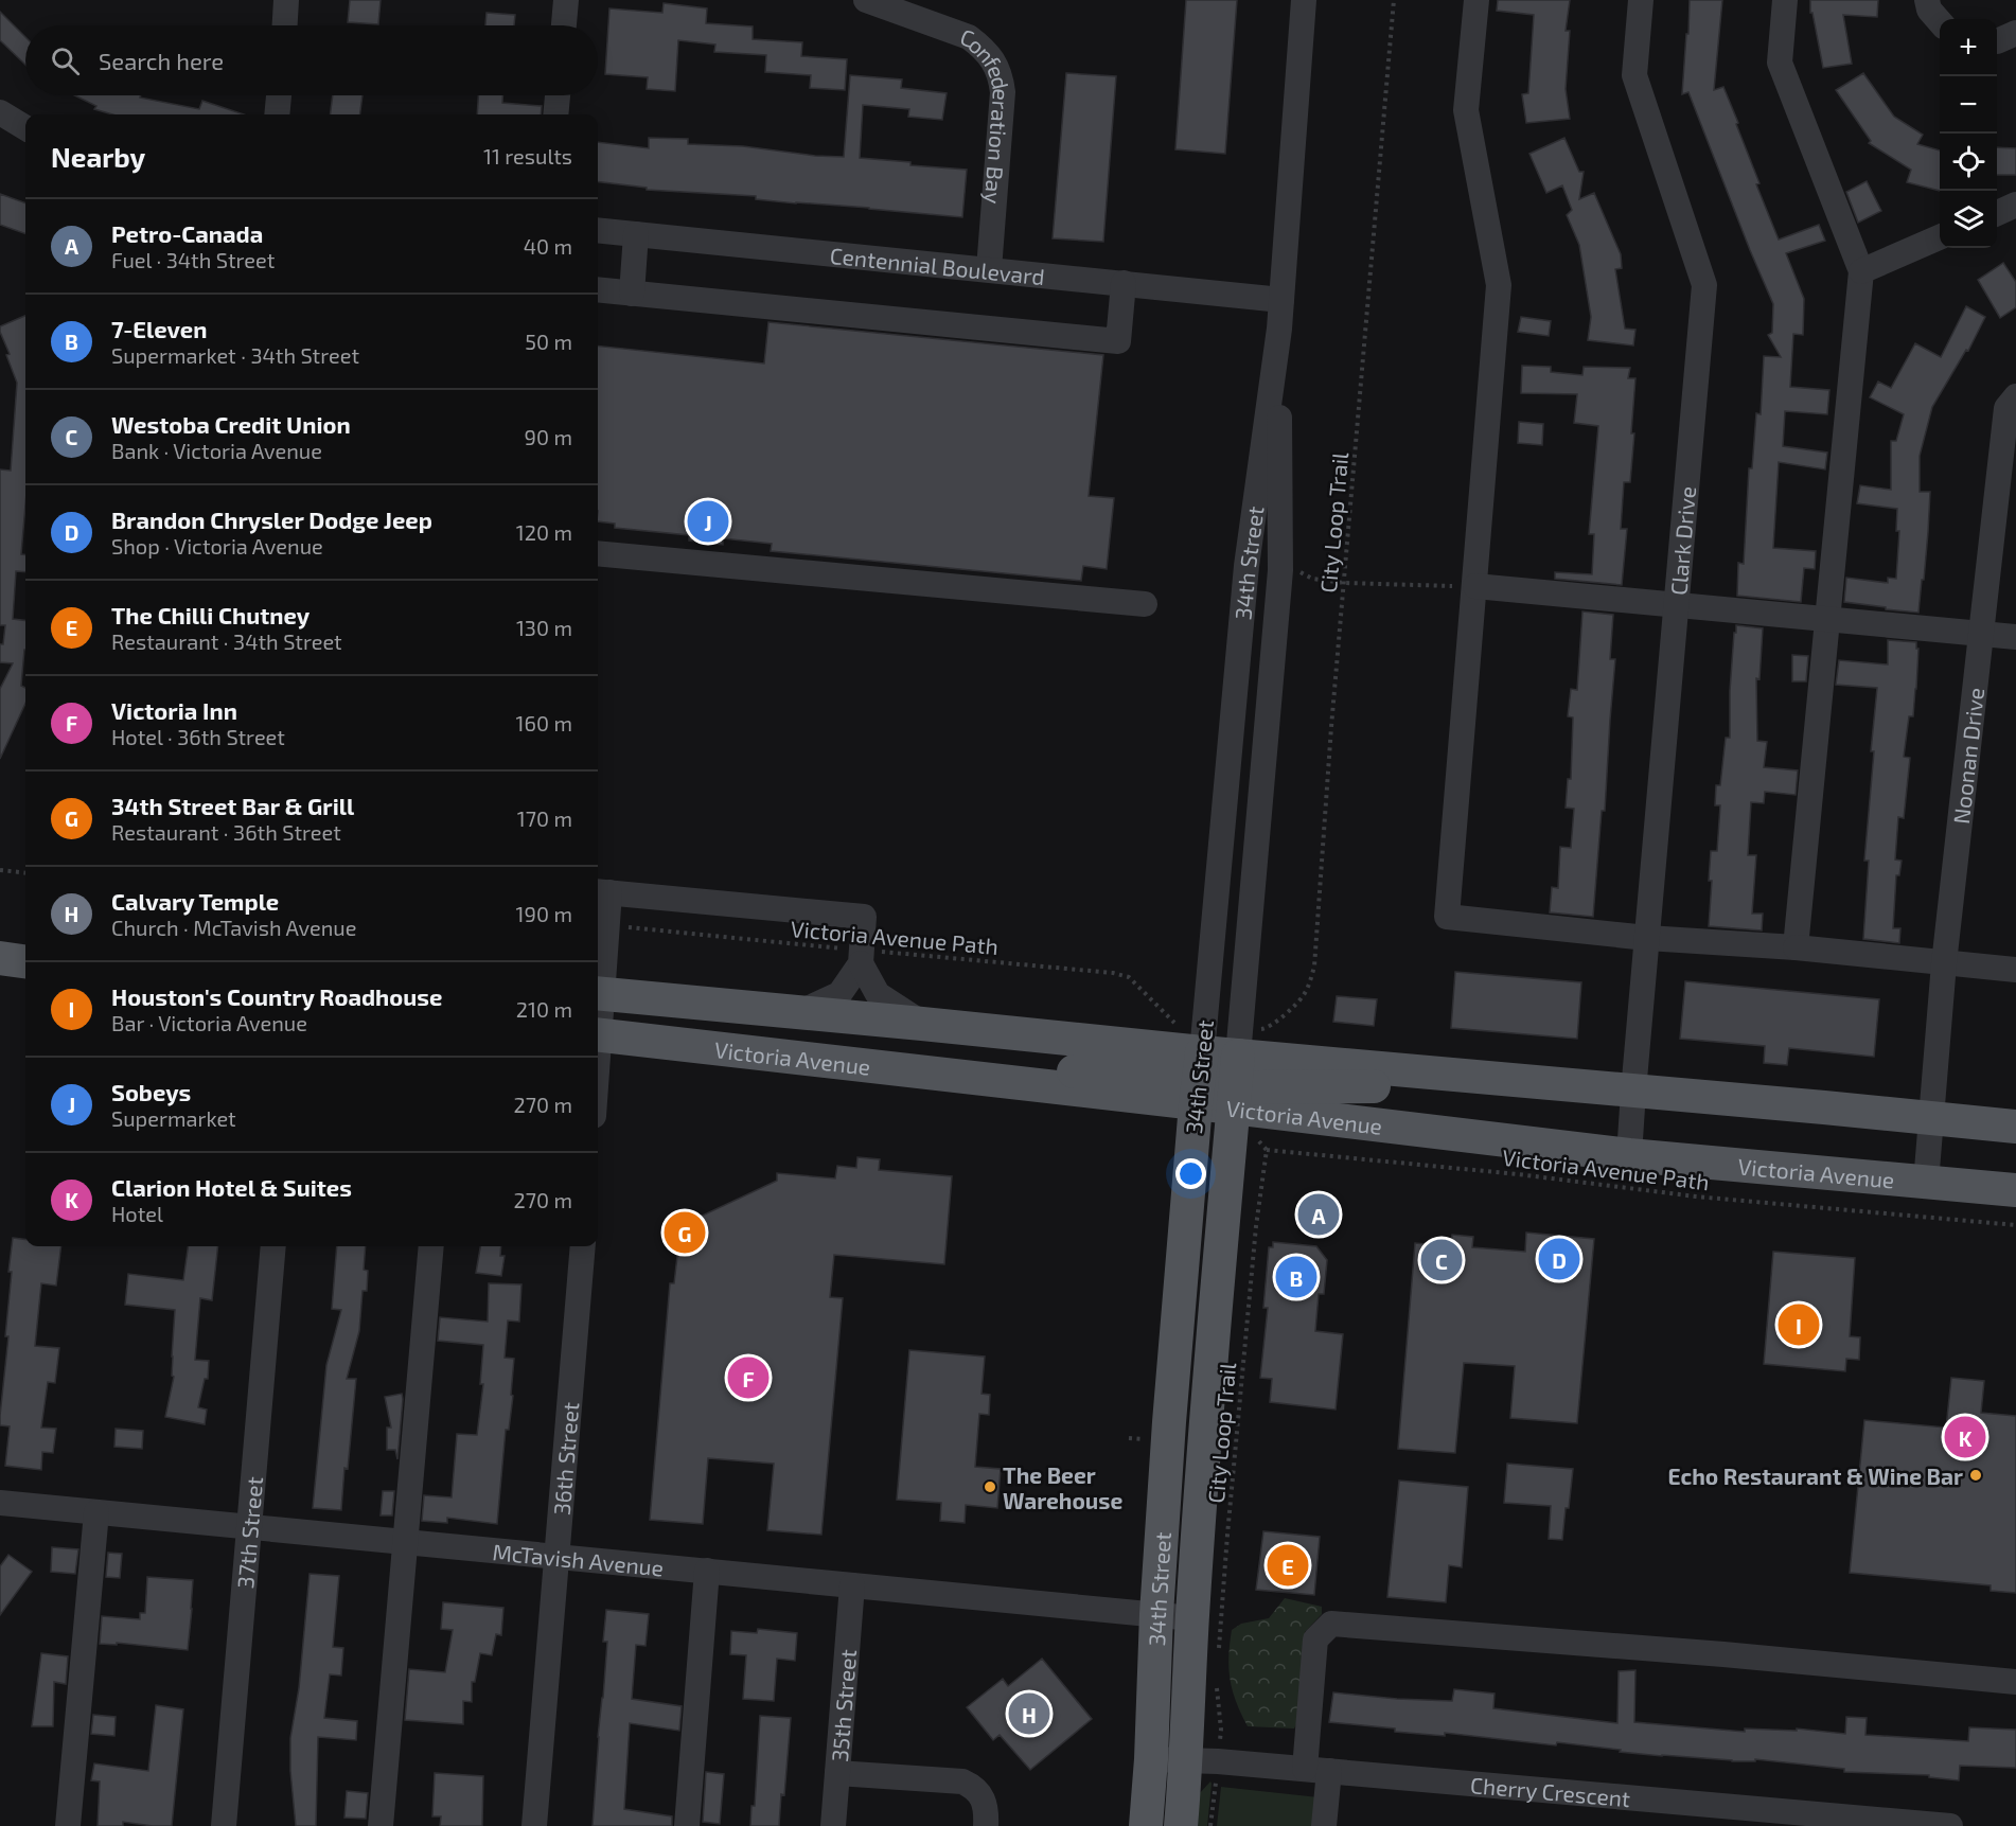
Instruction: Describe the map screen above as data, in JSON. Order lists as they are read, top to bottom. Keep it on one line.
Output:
{"streets":{"main road":["34th Street","Victoria Avenue"],"street":["Confederation Bay","Centennial Boulevard","Clark Drive","Noonan Drive","36th Street","37th Street","McTavish Avenue","35th Street","Cherry Crescent"],"path":["City Loop Trail","Victoria Avenue Path"]},"crossings":[["Confederation Bay","Centennial Boulevard"],["Centennial Boulevard","34th Street"],["City Loop Trail","Victoria Avenue Path"],["Clark Drive","Victoria Avenue"],["34th Street","Victoria Avenue"],["34th Street","McTavish Avenue"],["34th Street","Cherry Crescent"],["Noonan Drive","Victoria Avenue"],["36th Street","McTavish Avenue"],["37th Street","McTavish Avenue"],["McTavish Avenue","35th Street"]],"places":["Echo Restaurant & Wine Bar","The Beer Warehouse"],"page":{"map_buttons":["+","−"],"search":"Search here","heading":["Nearby","11 results"],"list":[{"mark":"A","name":"Petro-Canada","note":"Fuel · 34th Street","value":"40 m"},{"mark":"B","name":"7-Eleven","note":"Supermarket · 34th Street","value":"50 m"},{"mark":"C","name":"Westoba Credit Union","note":"Bank · Victoria Avenue","value":"90 m"},{"mark":"D","name":"Brandon Chrysler Dodge Jeep","note":"Shop · Victoria Avenue","value":"120 m"},{"mark":"E","name":"The Chilli Chutney","note":"Restaurant · 34th Street","value":"130 m"},{"mark":"F","name":"Victoria Inn","note":"Hotel · 36th Street","value":"160 m"},{"mark":"G","name":"34th Street Bar & Grill","note":"Restaurant · 36th Street","value":"170 m"},{"mark":"H","name":"Calvary Temple","note":"Church · McTavish Avenue","value":"190 m"},{"mark":"I","name":"Houston's Country Roadhouse","note":"Bar · Victoria Avenue","value":"210 m"},{"mark":"J","name":"Sobeys","note":"Supermarket","value":"270 m"},{"mark":"K","name":"Clarion Hotel & Suites","note":"Hotel","value":"270 m"}],"pins":["J","A","G","D","C","B","I","F","K","E","H"]}}
